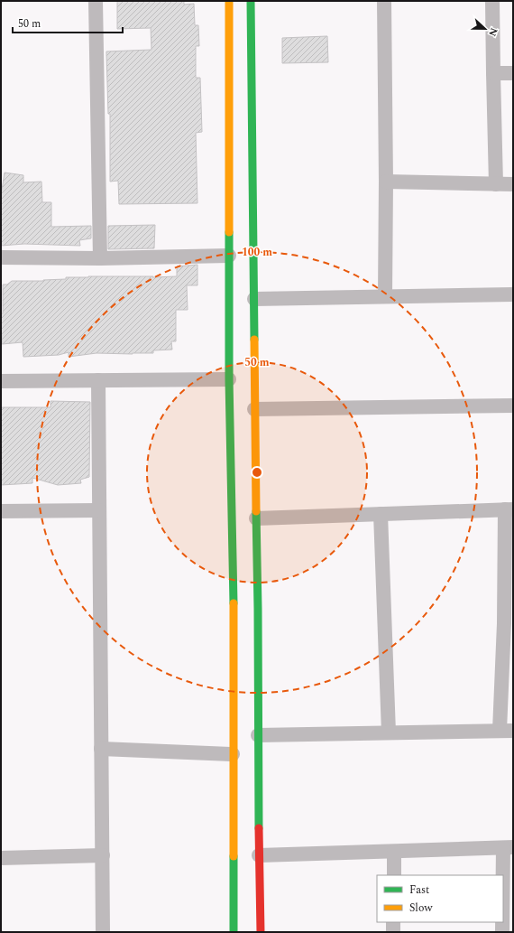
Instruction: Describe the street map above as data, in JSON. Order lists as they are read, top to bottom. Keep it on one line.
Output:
{"legend":["Fast","Slow"],"scale_bar":"50 m","north":"right","rings":["100 m","50 m"]}
